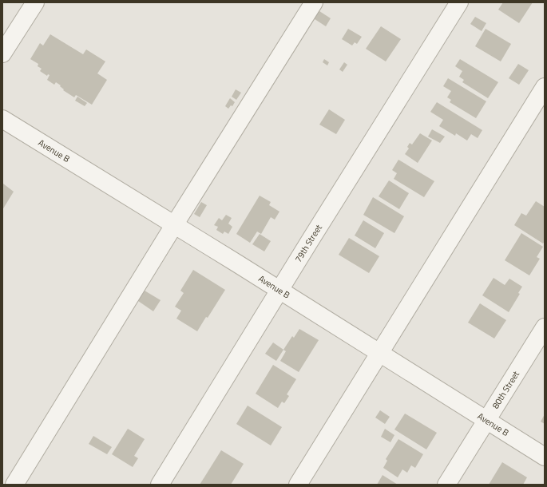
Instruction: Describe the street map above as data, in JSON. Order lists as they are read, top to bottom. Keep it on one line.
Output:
{"streets":{"street":["Avenue B","79th Street","80th Street"]},"crossings":[["Avenue B","79th Street"],["Avenue B","80th Street"]]}
